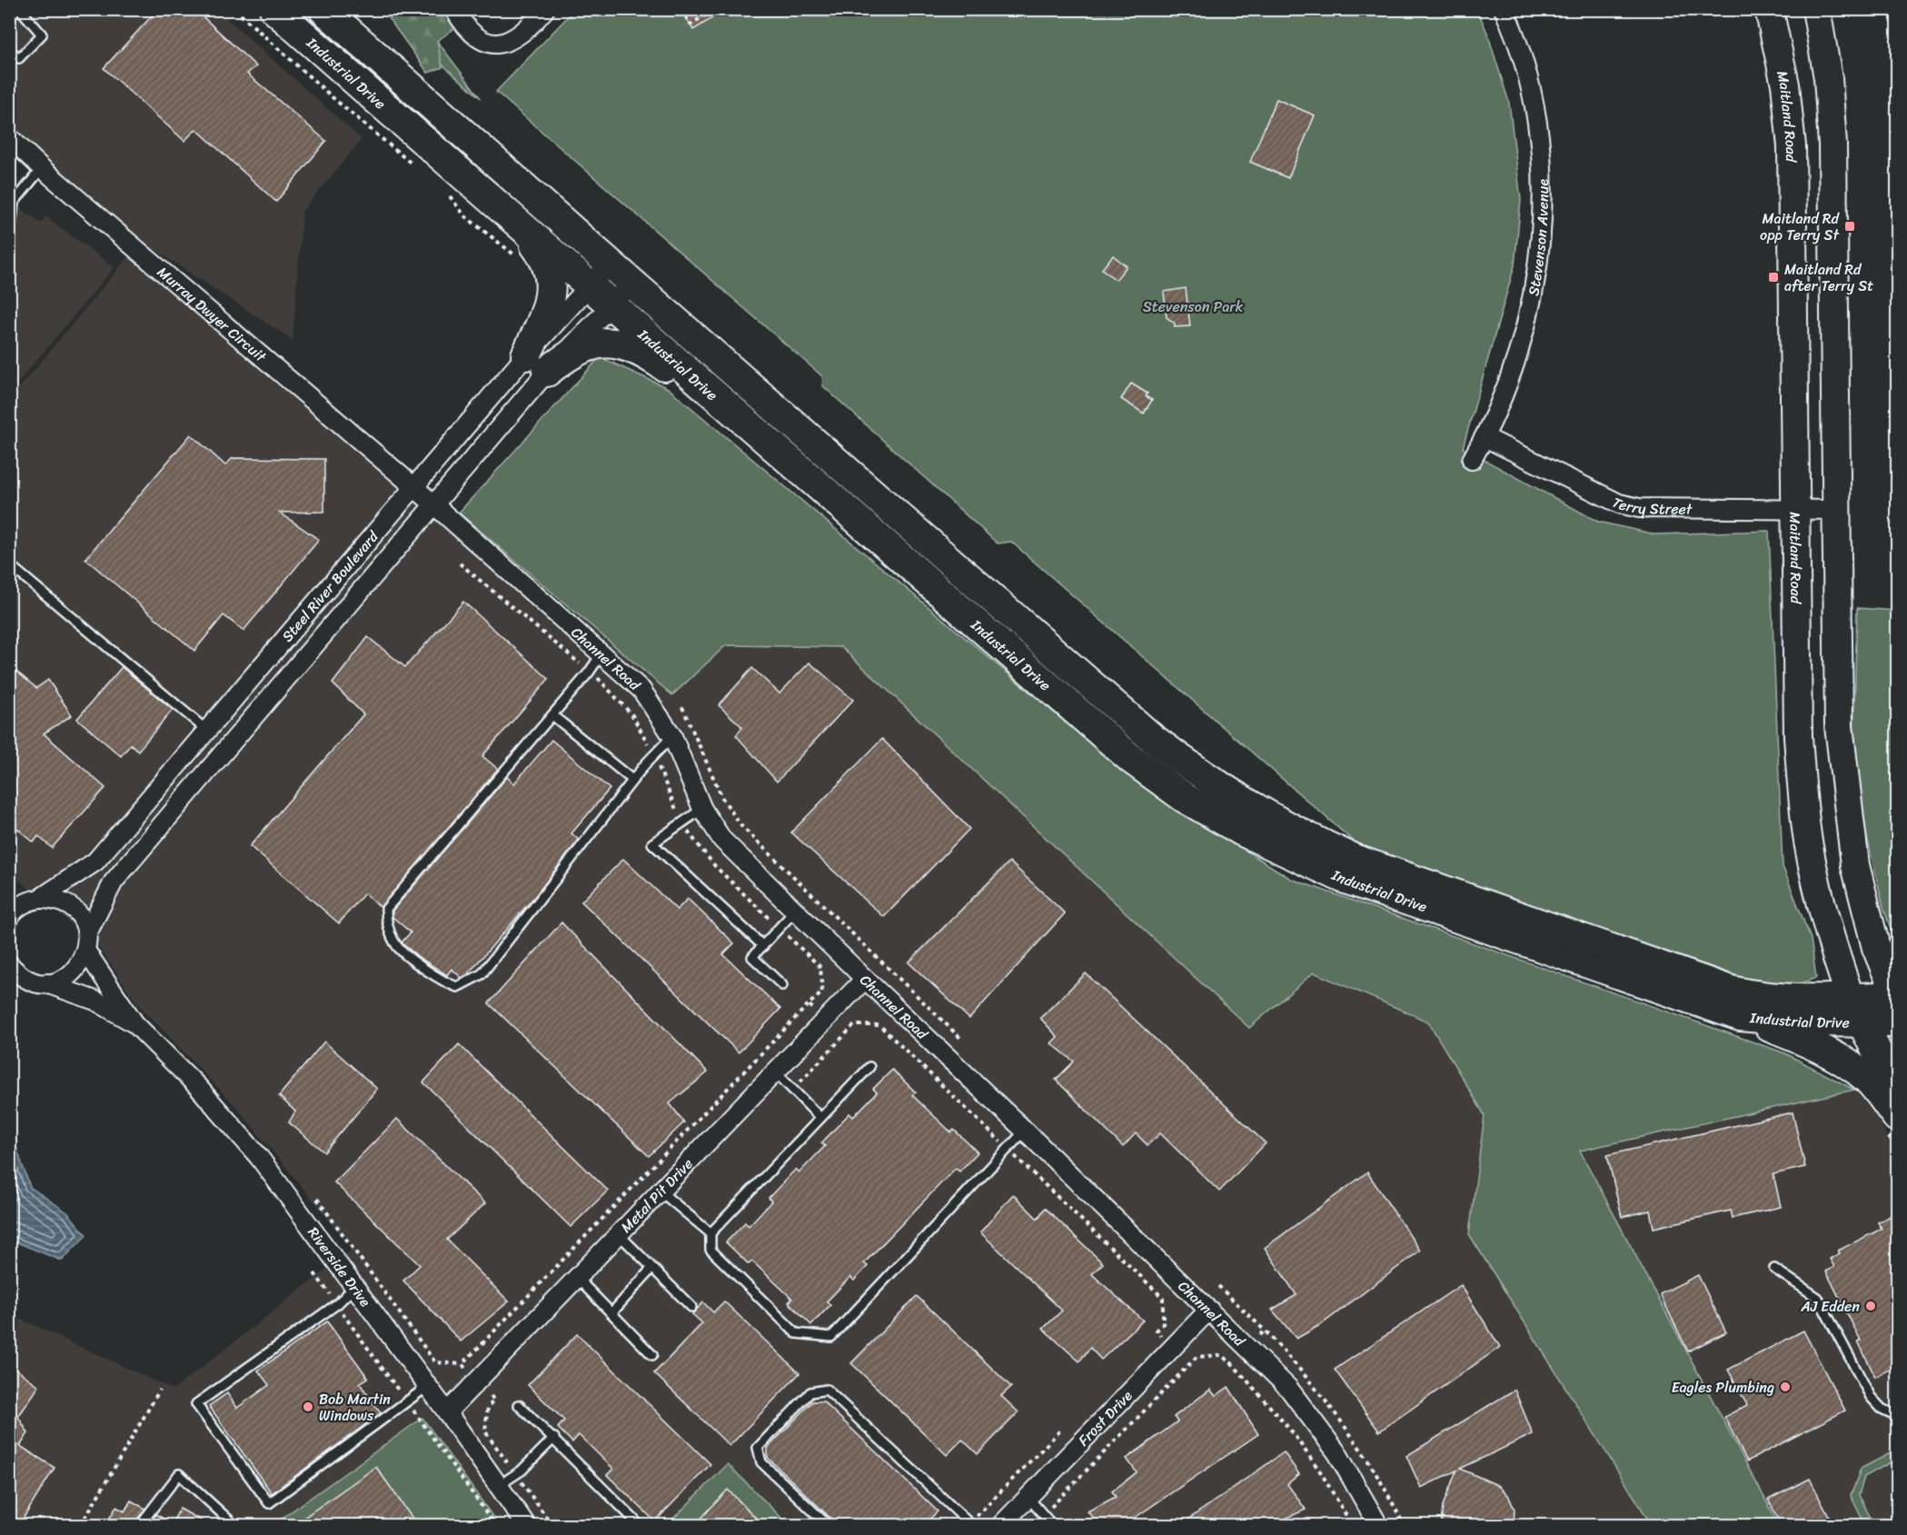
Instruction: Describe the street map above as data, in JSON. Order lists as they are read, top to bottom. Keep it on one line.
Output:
{"streets":{"highway":["Industrial Drive","Maitland Road"],"street":["Stevenson Avenue","Murray Dwyer Circuit","Terry Street","Steel River Boulevard","Channel Road","Metal Pit Drive","Riverside Drive","Frost Drive"]},"crossings":[["Industrial Drive","Maitland Road"],["Industrial Drive","Steel River Boulevard"],["Maitland Road","Terry Street"],["Stevenson Avenue","Terry Street"],["Murray Dwyer Circuit","Steel River Boulevard"],["Murray Dwyer Circuit","Channel Road"],["Steel River Boulevard","Channel Road"],["Channel Road","Metal Pit Drive"],["Channel Road","Frost Drive"],["Metal Pit Drive","Riverside Drive"]],"parks":["Stevenson Park"],"places":{"transit":["Maitland Rd opp Terry St","Maitland Rd after Terry St"],"other":["AJ Edden","Eagles Plumbing","Bob Martin Windows"]}}
